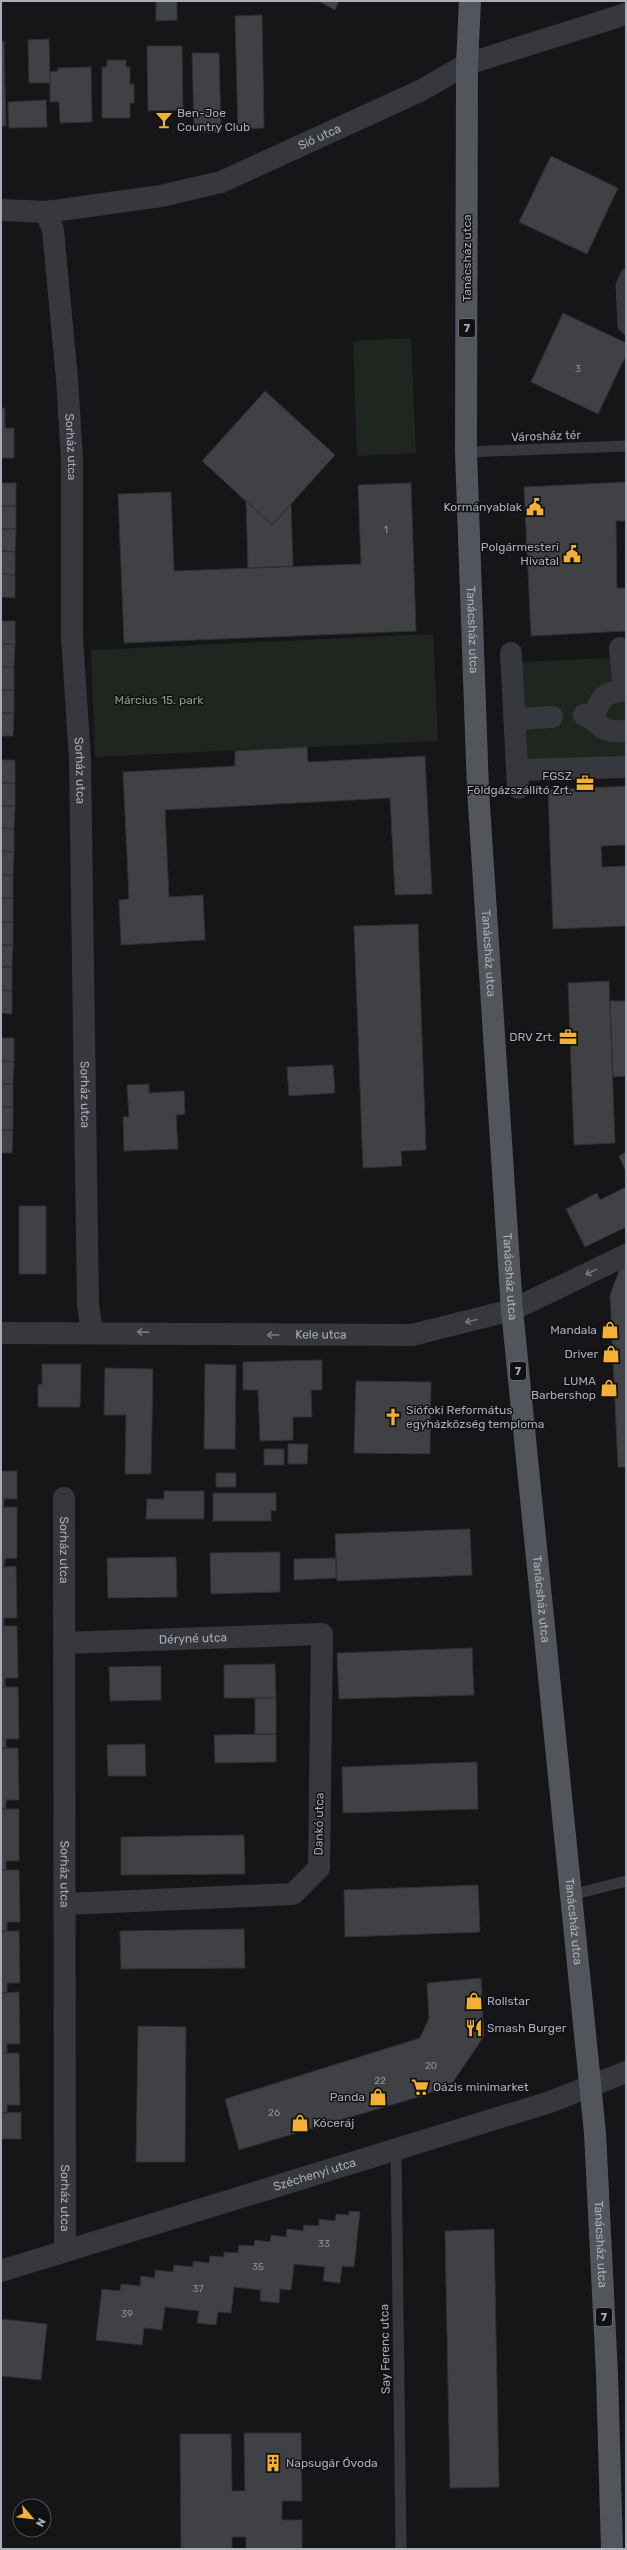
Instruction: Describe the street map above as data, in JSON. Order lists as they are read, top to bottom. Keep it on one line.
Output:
{"streets":{"main road":["Tanácsház utca","7"],"street":["Sió utca","Sorház utca","Kele utca","Déryné utca","Dankó utca","Széchenyi utca"],"lane":["Városház tér","Say Ferenc utca"]},"crossings":[["Sió utca","Tanácsház utca"],["Sió utca","Sorház utca"],["Tanácsház utca","Városház tér"],["Tanácsház utca","Kele utca"],["Tanácsház utca","Széchenyi utca"],["Sorház utca","Kele utca"],["Sorház utca","Déryné utca"],["Sorház utca","Dankó utca"],["Sorház utca","Széchenyi utca"],["Déryné utca","Dankó utca"],["Széchenyi utca","Say Ferenc utca"]],"one_way":["Kele utca"],"parks":["Március 15. park"],"places":{"bar":["Ben-Joe Country Club"],"public building":["Kormányablak","Polgármesteri Hivatal"],"office":["FGSZ Földgázszállító Zrt.","DRV Zrt."],"shop":["Mandala","Driver","LUMA Barbershop","Rollstar","Panda","Kóceráj"],"church":["Siófoki Református egyházközség temploma"],"restaurant":["Smash Burger"],"supermarket":["Oázis minimarket"],"building":["Napsugár Óvoda"]},"house_numbers":["3","1","20","22","26","33","35","37","39"],"north":"bottom right"}
